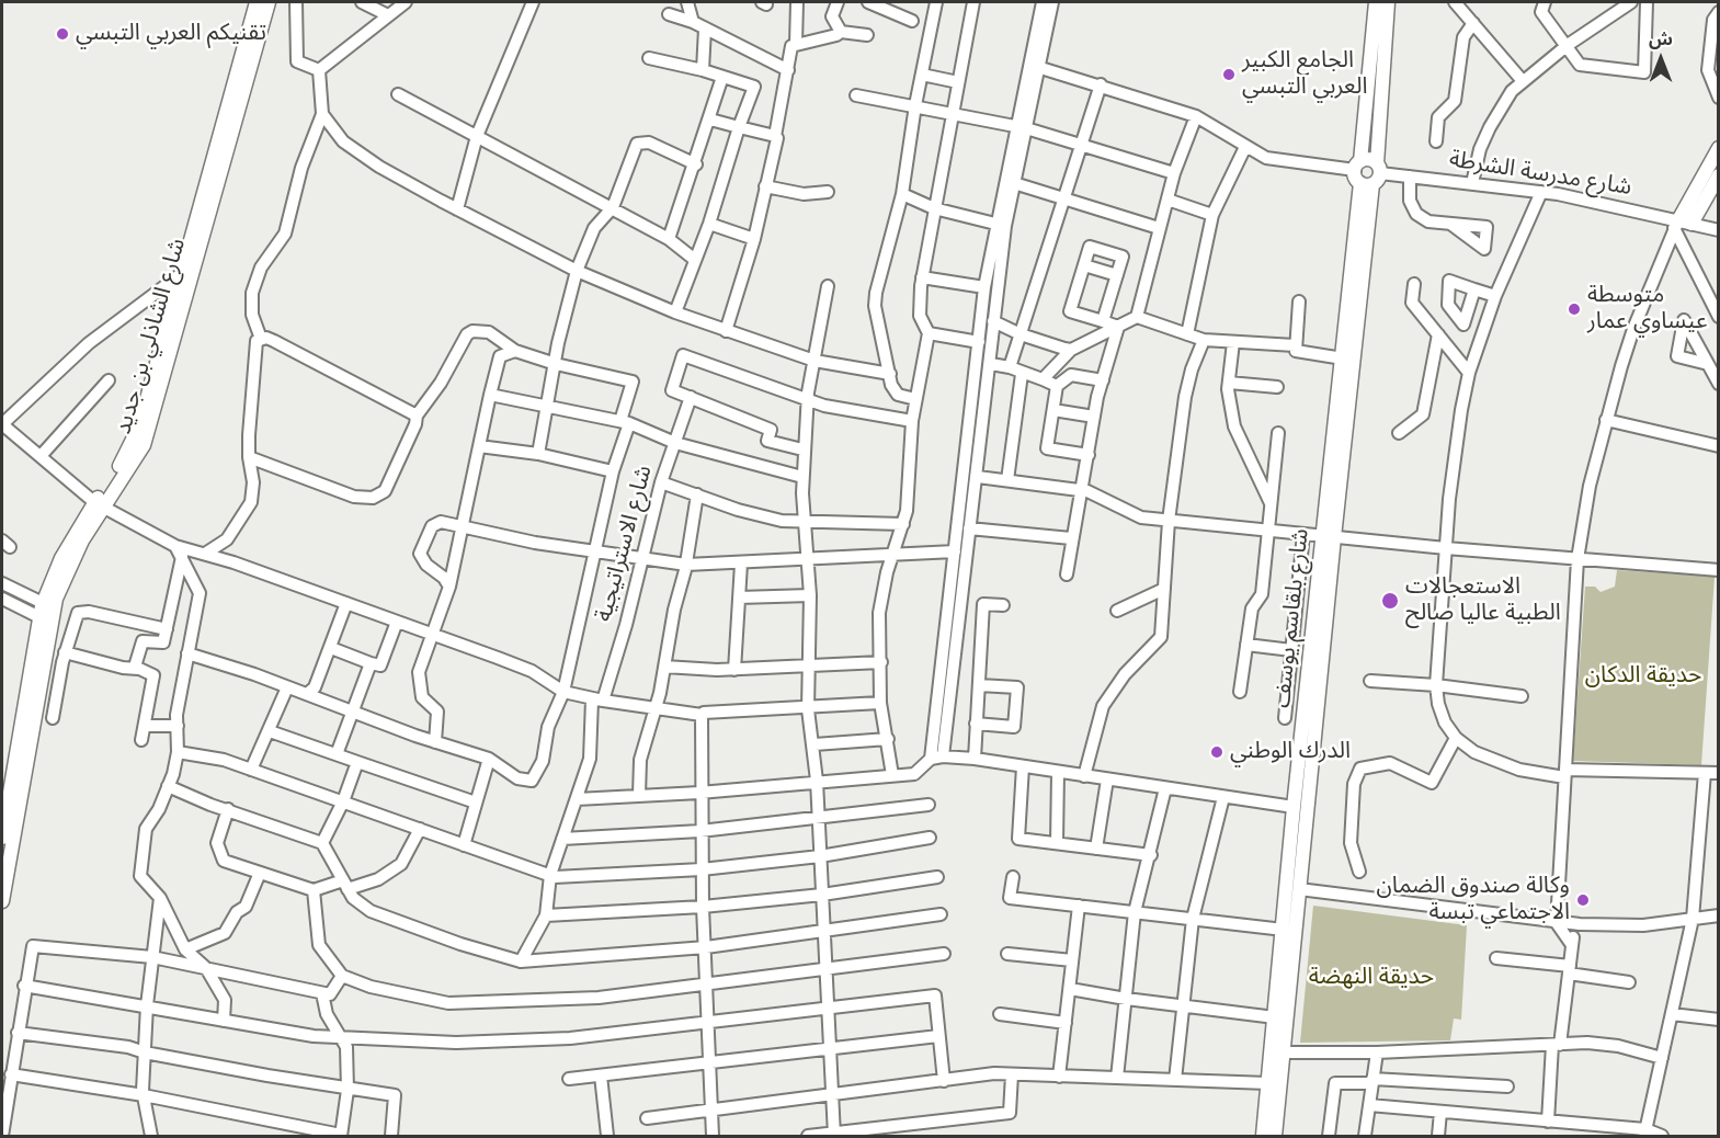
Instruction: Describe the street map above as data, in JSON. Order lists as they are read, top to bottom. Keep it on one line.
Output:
{"streets":{"main road":["شارع الشاذلي بن جديد","شارع بلقاسم يوسف"],"street":["شارع مدرسة الشرطة","شارع الاستراتيجية"]},"crossings":[["شارع مدرسة الشرطة","شارع بلقاسم يوسف"]],"parks":["حديقة الدكان","حديقة النهضة"],"places":["تقنيكم العربي التبسي","الجامع الكبير العربي التبسي","متوسطة عيساوي عمار","الاستعجالات الطبية عاليا صالح","الدرك الوطني","وكالة صندوق الضمان الاجتماعي تبسة"],"north":"top"}
